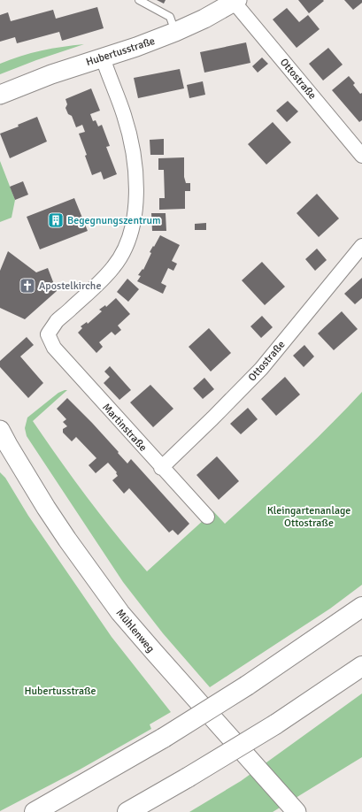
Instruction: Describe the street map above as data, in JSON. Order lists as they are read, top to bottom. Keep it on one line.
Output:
{"streets":{"street":["Hubertusstraße","Ottostraße","Martinstraße","Mühlenweg"]},"crossings":[["Hubertusstraße","Ottostraße"],["Hubertusstraße","Martinstraße"],["Ottostraße","Martinstraße"]],"parks":["Kleingartenanlage Ottostraße","Hubertusstraße"],"places":{"building":["Begegnungszentrum"],"church":["Apostelkirche"]}}
